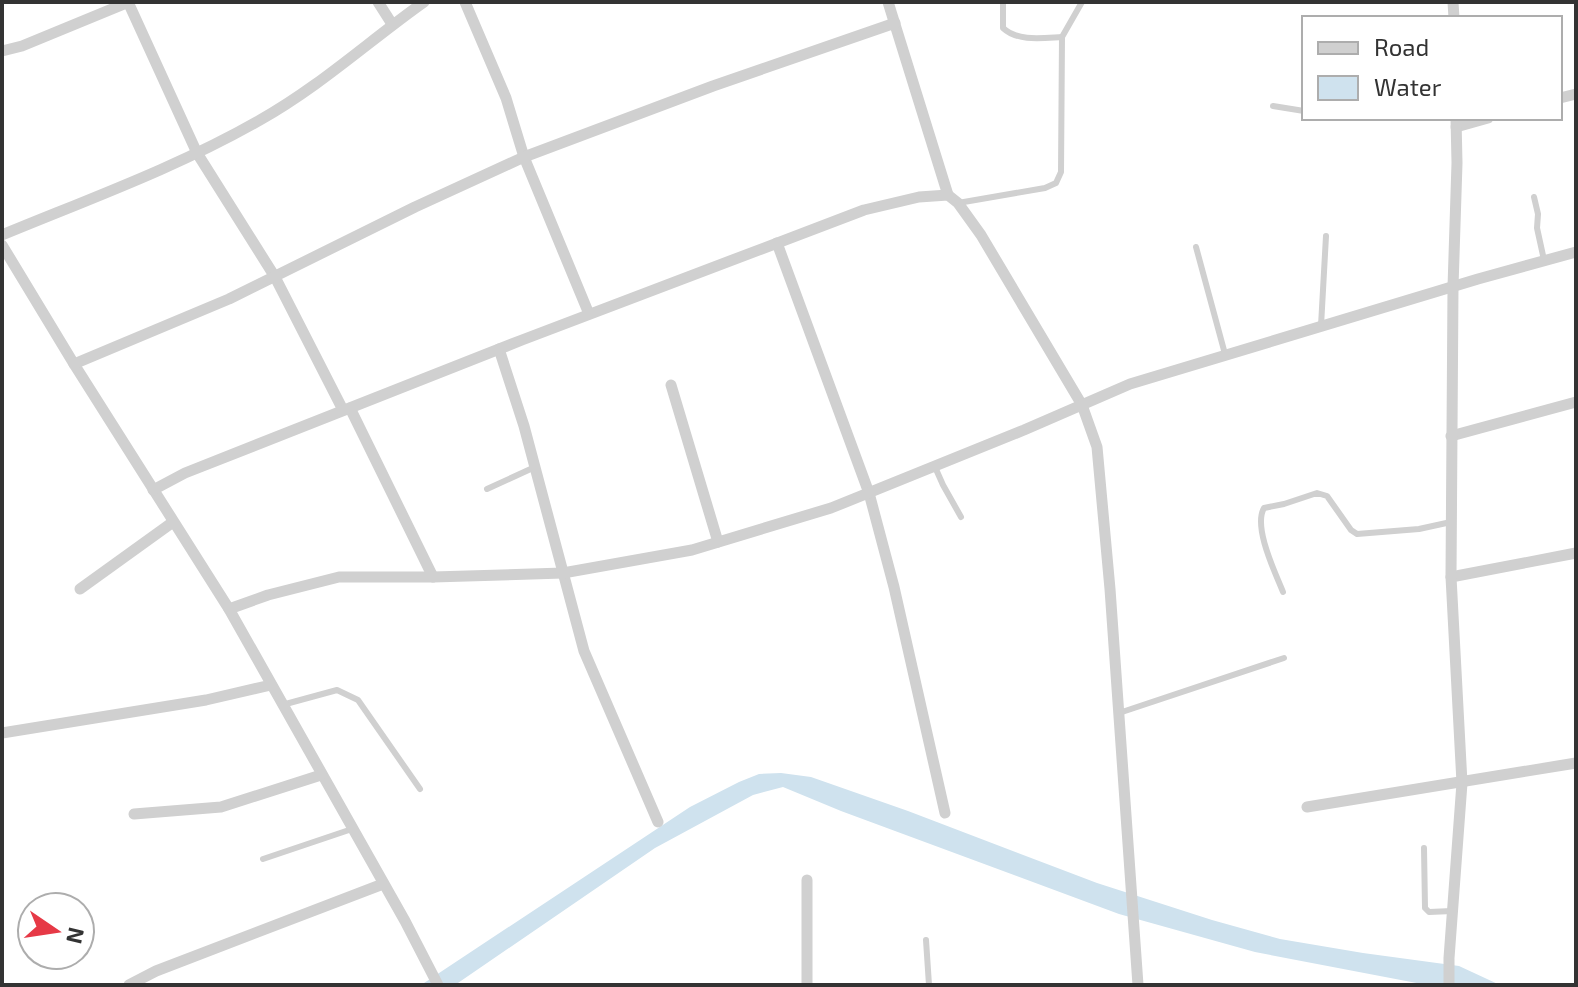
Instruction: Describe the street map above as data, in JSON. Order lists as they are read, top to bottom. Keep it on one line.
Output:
{"legend":["Road","Water"],"north":"right"}
